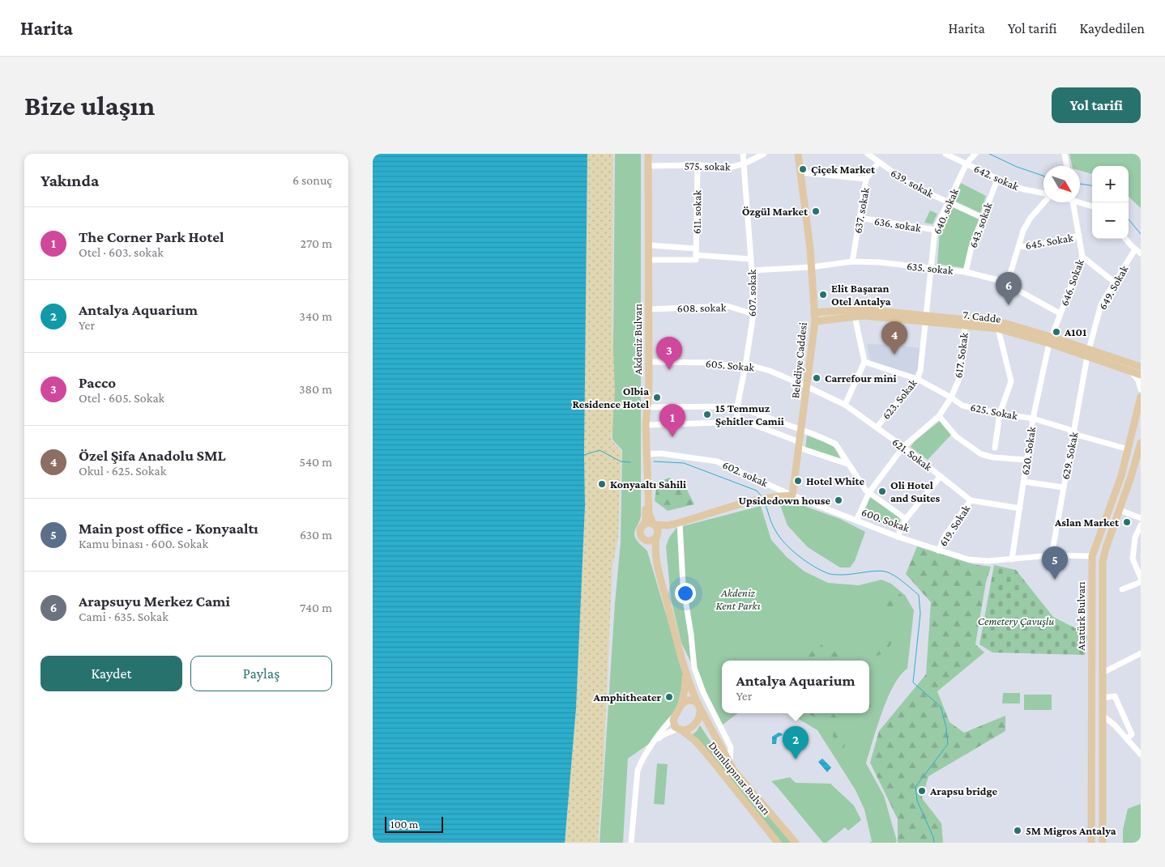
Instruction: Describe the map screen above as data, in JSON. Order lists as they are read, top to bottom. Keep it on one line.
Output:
{"streets":{"main road":["7. Cadde","Akdeniz Bulvarı","Belediye Caddesi","600. Sokak","Atatürk Bulvarı","Dumlupınar Bulvarı"],"street":["575. sokak","642. sokak","639. sokak","637. sokak","640. sokak","611. sokak","636. sokak","643. sokak","645. Sokak","635. sokak","646. Sokak","649. Sokak","607. sokak","608. sokak","617. Sokak","605. Sokak","623. Sokak","625. Sokak","620. Sokak","621. Sokak","629. Sokak","602. sokak","619. Sokak"]},"crossings":[["575. sokak","611. sokak"],["575. sokak","607. sokak"],["575. sokak","Akdeniz Bulvarı"],["642. sokak","640. sokak"],["642. sokak","643. sokak"],["639. sokak","637. sokak"],["639. sokak","640. sokak"],["639. sokak","643. sokak"],["637. sokak","636. sokak"],["637. sokak","635. sokak"],["640. sokak","636. sokak"],["640. sokak","635. sokak"],["640. sokak","7. Cadde"],["640. sokak","623. Sokak"],["643. sokak","635. sokak"],["645. Sokak","646. Sokak"],["635. sokak","607. sokak"],["635. sokak","Belediye Caddesi"],["646. Sokak","7. Cadde"],["646. Sokak","620. Sokak"],["649. Sokak","7. Cadde"],["649. Sokak","629. Sokak"],["607. sokak","608. sokak"],["607. sokak","605. Sokak"],["608. sokak","Akdeniz Bulvarı"],["7. Cadde","617. Sokak"],["7. Cadde","Belediye Caddesi"],["7. Cadde","623. Sokak"],["7. Cadde","620. Sokak"],["7. Cadde","629. Sokak"],["Akdeniz Bulvarı","605. Sokak"],["Akdeniz Bulvarı","602. sokak"],["617. Sokak","625. Sokak"],["617. Sokak","621. Sokak"],["617. Sokak","600. Sokak"],["Belediye Caddesi","605. Sokak"],["Belediye Caddesi","621. Sokak"],["Belediye Caddesi","602. sokak"],["Belediye Caddesi","600. Sokak"],["605. Sokak","621. Sokak"],["623. Sokak","625. Sokak"],["623. Sokak","621. Sokak"],["625. Sokak","620. Sokak"],["625. Sokak","629. Sokak"],["625. Sokak","Atatürk Bulvarı"],["620. Sokak","621. Sokak"],["620. Sokak","600. Sokak"],["621. Sokak","619. Sokak"],["629. Sokak","600. Sokak"],["602. sokak","600. Sokak"],["600. Sokak","619. Sokak"],["600. Sokak","Atatürk Bulvarı"]],"parks":["Akdeniz Kent Parkı","Cemetery Çavuşlu"],"places":["Çiçek Market","Özgül Market","Elit Başaran Otel Antalya","A101","Carrefour mini","Olbia Residence Hotel","15 Temmuz Şehitler Camii","Hotel White","Konyaaltı Sahili","Oli Hotel and Suites","Upsidedown house","Aslan Market","Amphitheater","Arapsu bridge","5M Migros Antalya"],"scale_bar":"100 m","north":"bottom right","page":{"header":"Harita","nav":["Harita","Yol tarifi","Kaydedilen"],"buttons":["Yol tarifi",["Kaydet","Paylaş"]],"title":"Bize ulaşın","heading":["Yakında","6 sonuç"],"map_buttons":["+","−"],"list":[{"mark":"1","name":"The Corner Park Hotel","note":"Otel · 603. sokak","value":"270 m"},{"mark":"2","name":"Antalya Aquarium","note":"Yer","value":"340 m"},{"mark":"3","name":"Pacco","note":"Otel · 605. Sokak","value":"380 m"},{"mark":"4","name":"Özel Şifa Anadolu SML","note":"Okul · 625. Sokak","value":"540 m"},{"mark":"5","name":"Main post office - Konyaaltı","note":"Kamu binası · 600. Sokak","value":"630 m"},{"mark":"6","name":"Arapsuyu Merkez Cami","note":"Cami · 635. Sokak","value":"740 m"}],"pins":["6","4","3","1","5","2"],"popup":["Antalya Aquarium","Yer"],"scale":"100 m"}}
